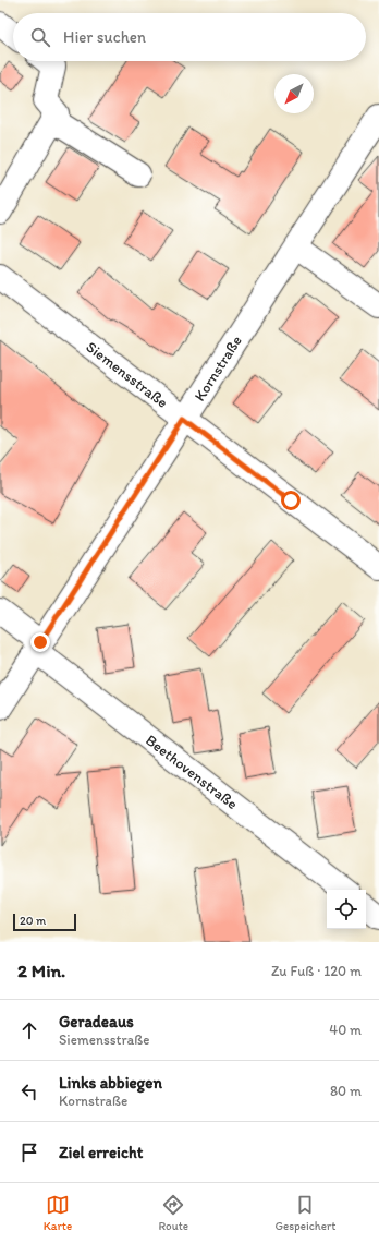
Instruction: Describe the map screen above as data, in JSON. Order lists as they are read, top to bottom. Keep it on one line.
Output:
{"streets":{"street":["Kornstraße","Siemensstraße","Beethovenstraße"]},"crossings":[["Kornstraße","Siemensstraße"],["Kornstraße","Beethovenstraße"]],"scale_bar":"20 m","north":"bottom left","page":{"search":"Hier suchen","scale":"20 m","heading":["2 Min.","Zu Fuß · 120 m"],"list":[["Geradeaus","Siemensstraße","40 m"],["Links abbiegen","Kornstraße","80 m"],"Ziel erreicht"],"nav":["Karte","Route","Gespeichert"]}}
